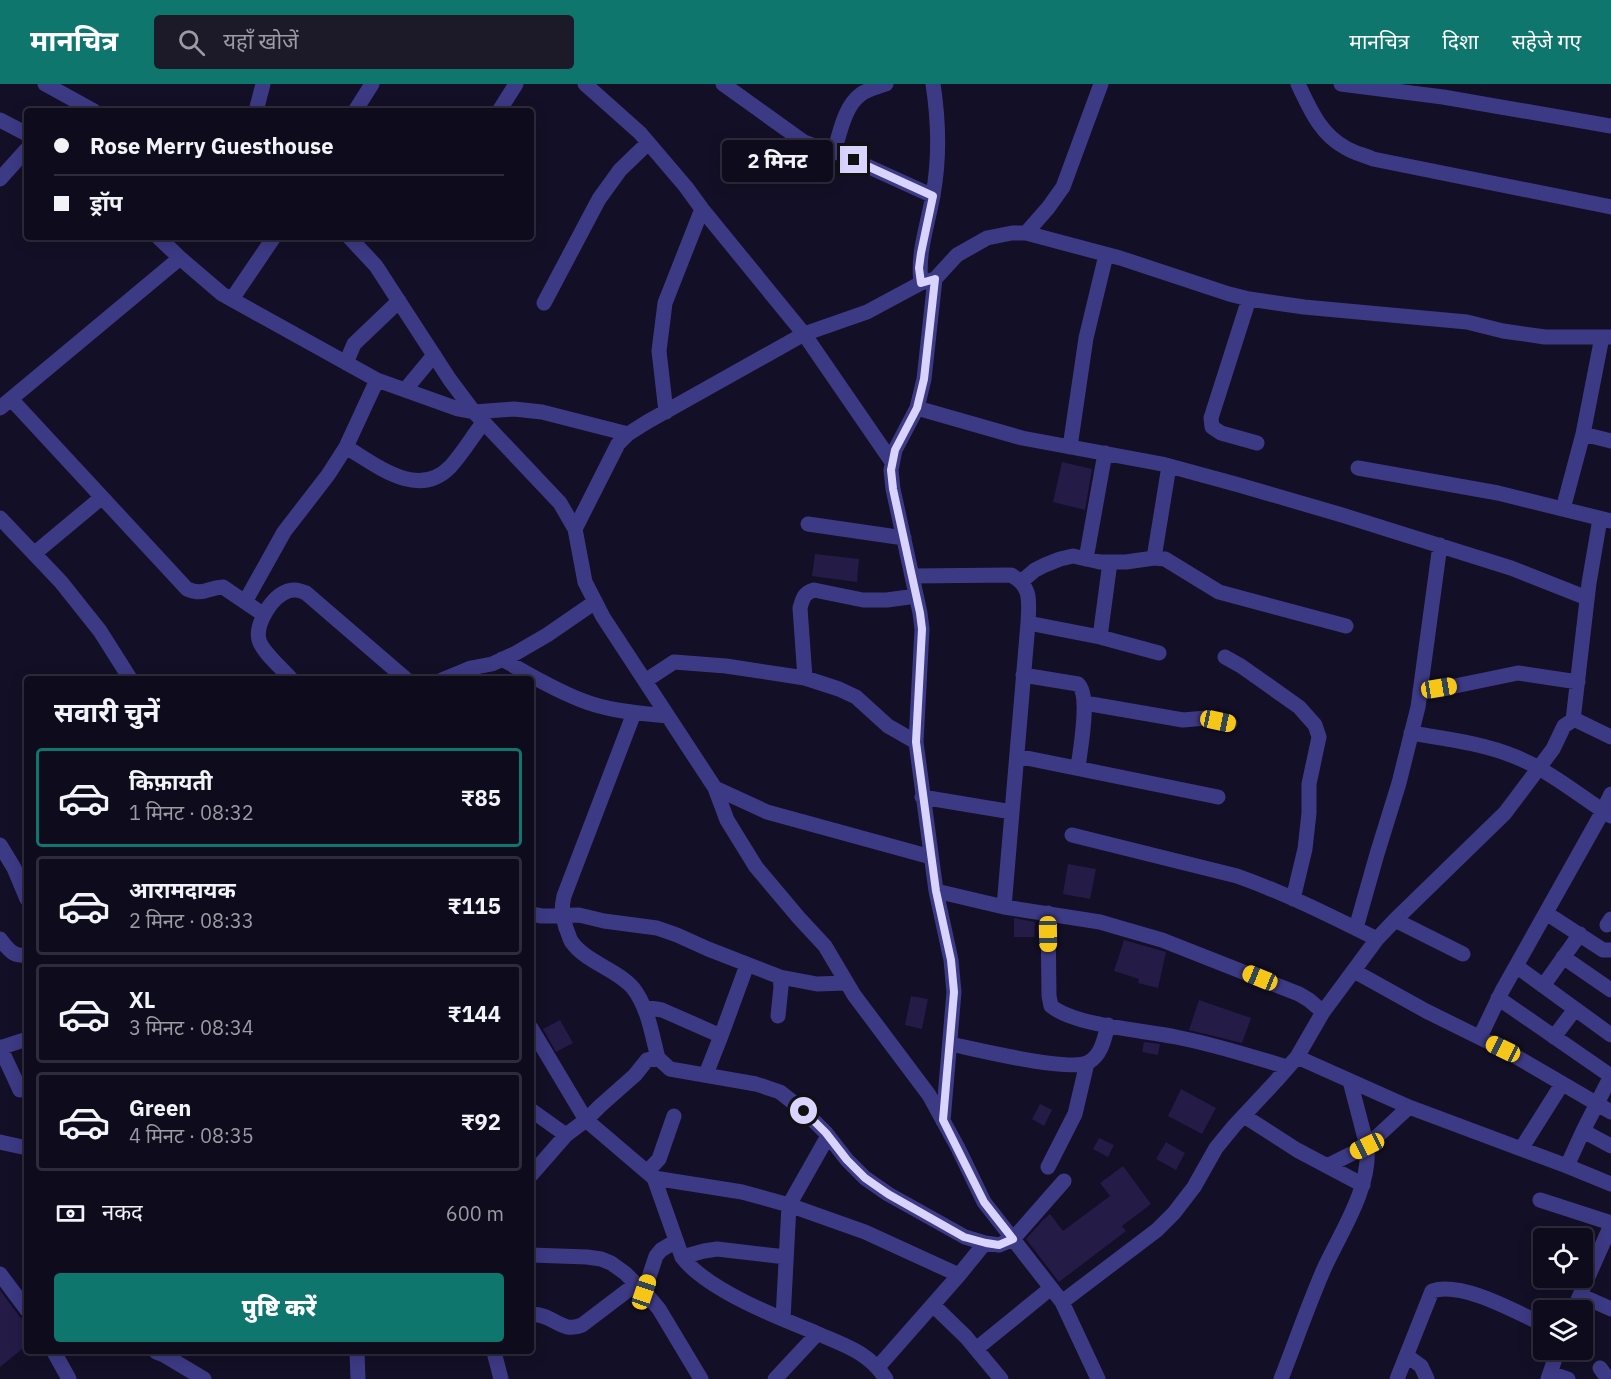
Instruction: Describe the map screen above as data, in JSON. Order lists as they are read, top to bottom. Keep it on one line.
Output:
{"page":{"header":"मानचित्र","search":"यहाँ खोजें","nav":["मानचित्र","दिशा","सहेजे गए"],"banner":["Rose Merry Guesthouse","ड्रॉप"],"bubble":"2 मिनट","heading":"सवारी चुनें","list":[{"name":"किफ़ायती","note":"1 मिनट · 08:32","value":"₹85"},{"name":"आरामदायक","note":"2 मिनट · 08:33","value":"₹115"},{"name":"XL","note":"3 मिनट · 08:34","value":"₹144"},{"name":"Green","note":"4 मिनट · 08:35","value":"₹92"}],"pay":["नकद","600 m"],"buttons":"पुष्टि करें"}}
